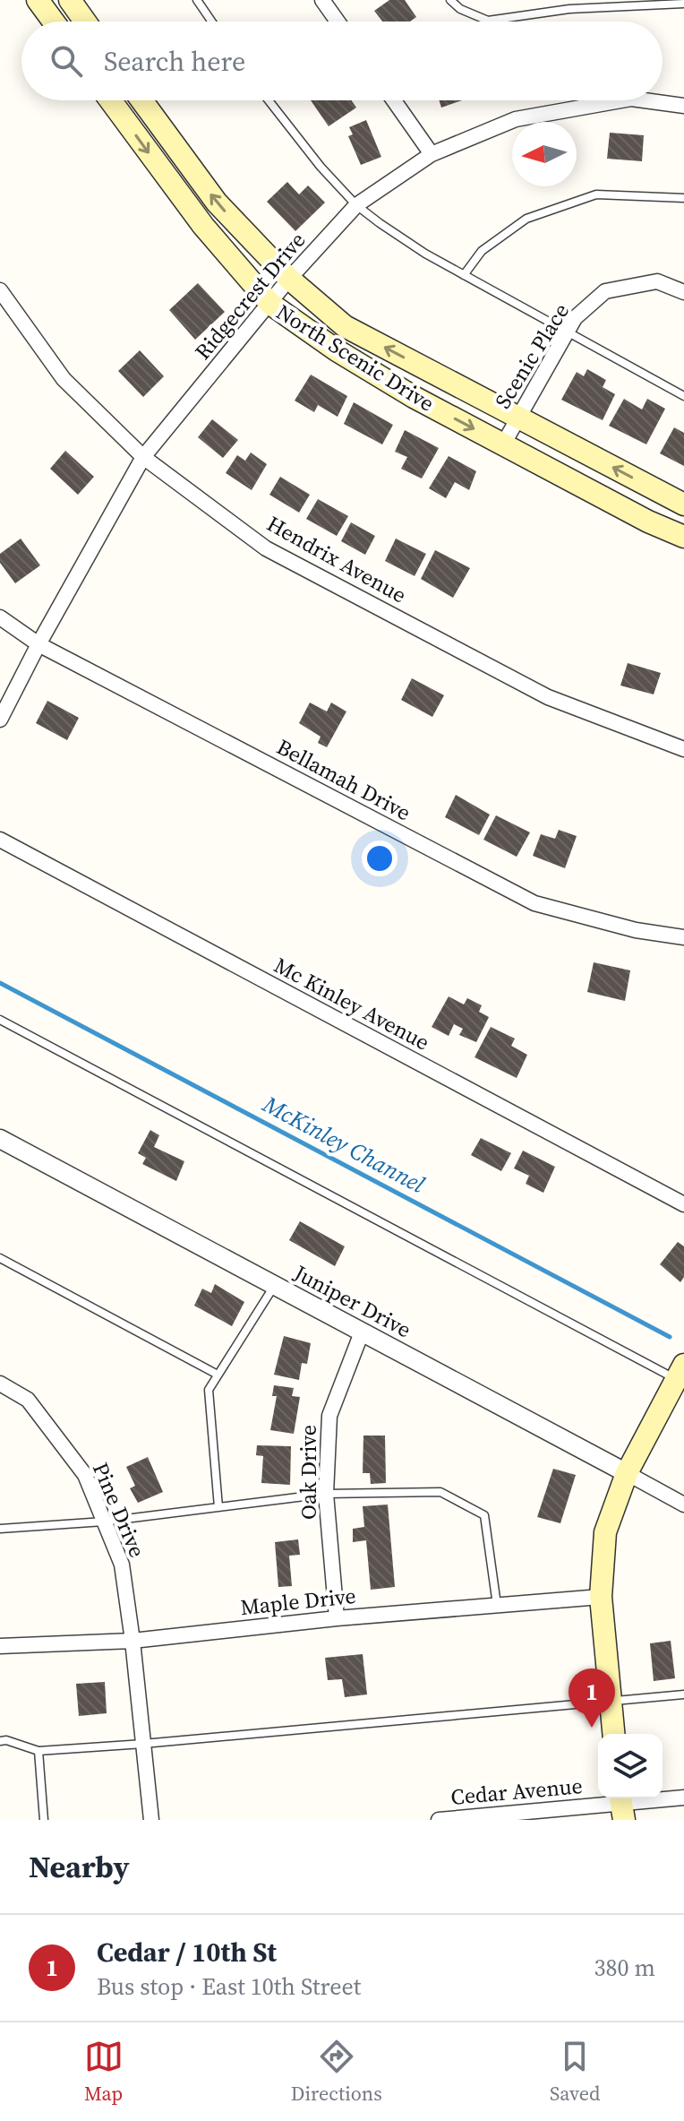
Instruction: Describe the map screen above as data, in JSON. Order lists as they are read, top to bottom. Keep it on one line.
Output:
{"streets":{"main road":["North Scenic Drive"],"street":["Ridgecrest Drive","Scenic Place","Hendrix Avenue","Bellamah Drive","Mc Kinley Avenue","Juniper Drive","Oak Drive","Pine Drive","Maple Drive","Cedar Avenue"]},"crossings":[["Ridgecrest Drive","North Scenic Drive"],["Ridgecrest Drive","Hendrix Avenue"],["Ridgecrest Drive","Bellamah Drive"],["Scenic Place","North Scenic Drive"],["Juniper Drive","Oak Drive"],["Oak Drive","Maple Drive"],["Pine Drive","Maple Drive"]],"water":["McKinley Channel"],"north":"left","page":{"search":"Search here","pins":"1","heading":"Nearby","list":[{"mark":"1","name":"Cedar / 10th St","note":"Bus stop · East 10th Street","value":"380 m"}],"nav":["Map","Directions","Saved"]}}
